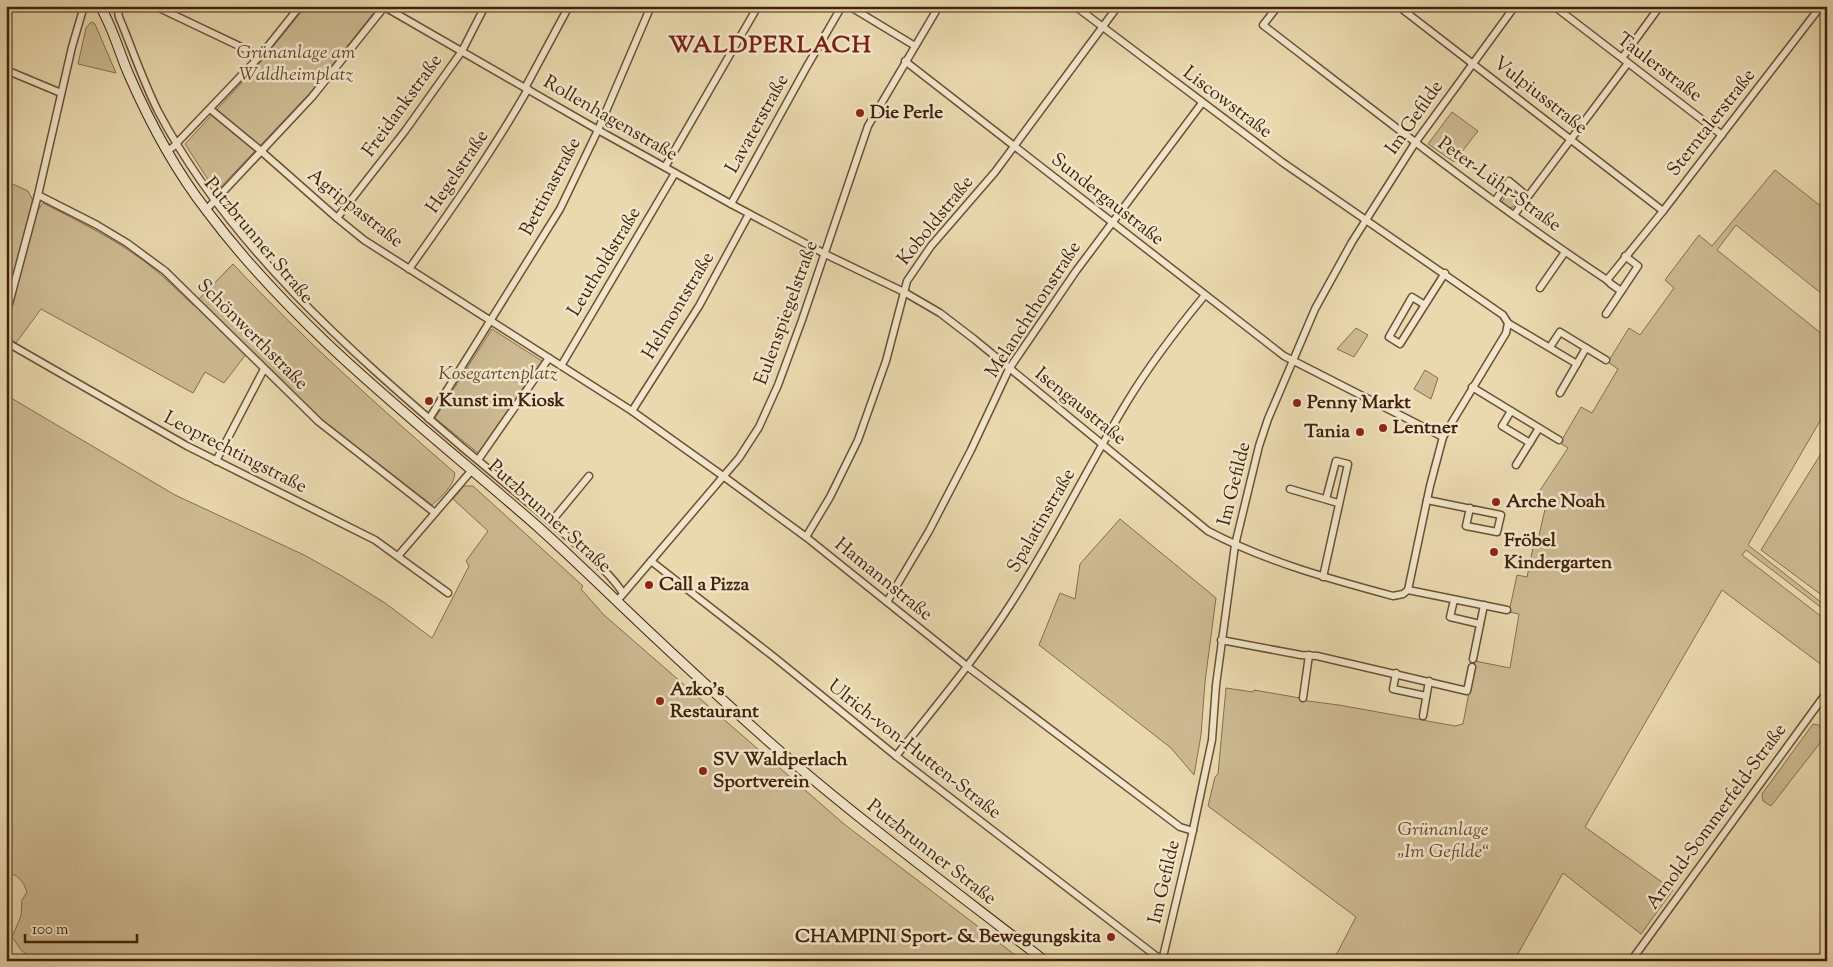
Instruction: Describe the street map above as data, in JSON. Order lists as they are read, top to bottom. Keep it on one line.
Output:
{"streets":{"main road":["Putzbrunner Straße"],"street":["Taulerstraße","Vulpiusstraße","Liscowstraße","Freidankstraße","Im Gefilde","Rollenhagenstraße","Sterntalerstraße","Lavaterstraße","Hegelstraße","Peter-Lühr-Straße","Bettinastraße","Sundergaustraße","Agrippastraße","Koboldstraße","Leutholdstraße","Helmontstraße","Melanchthonstraße","Eulenspiegelstraße","Schönwerthstraße","Isengaustraße","Leoprechtingstraße","Spalatinstraße","Hamannstraße","Ulrich-von-Hutten-Straße","Arnold-Sommerfeld-Straße"]},"crossings":[["Taulerstraße","Sterntalerstraße"],["Vulpiusstraße","Im Gefilde"],["Vulpiusstraße","Sterntalerstraße"],["Liscowstraße","Im Gefilde"],["Liscowstraße","Koboldstraße"],["Liscowstraße","Melanchthonstraße"],["Freidankstraße","Rollenhagenstraße"],["Freidankstraße","Agrippastraße"],["Im Gefilde","Peter-Lühr-Straße"],["Im Gefilde","Sundergaustraße"],["Im Gefilde","Isengaustraße"],["Im Gefilde","Hamannstraße"],["Im Gefilde","Ulrich-von-Hutten-Straße"],["Rollenhagenstraße","Lavaterstraße"],["Rollenhagenstraße","Hegelstraße"],["Rollenhagenstraße","Bettinastraße"],["Rollenhagenstraße","Leutholdstraße"],["Rollenhagenstraße","Helmontstraße"],["Rollenhagenstraße","Eulenspiegelstraße"],["Rollenhagenstraße","Isengaustraße"],["Sterntalerstraße","Peter-Lühr-Straße"],["Hegelstraße","Agrippastraße"],["Bettinastraße","Agrippastraße"],["Sundergaustraße","Koboldstraße"],["Sundergaustraße","Melanchthonstraße"],["Sundergaustraße","Eulenspiegelstraße"],["Sundergaustraße","Spalatinstraße"],["Koboldstraße","Isengaustraße"],["Koboldstraße","Hamannstraße"],["Putzbrunner Straße","Eulenspiegelstraße"],["Leutholdstraße","Hamannstraße"],["Helmontstraße","Hamannstraße"],["Melanchthonstraße","Isengaustraße"],["Melanchthonstraße","Hamannstraße"],["Eulenspiegelstraße","Isengaustraße"],["Eulenspiegelstraße","Hamannstraße"],["Eulenspiegelstraße","Ulrich-von-Hutten-Straße"],["Isengaustraße","Spalatinstraße"],["Spalatinstraße","Hamannstraße"],["Spalatinstraße","Ulrich-von-Hutten-Straße"]],"districts":["WALDPERLACH"],"parks":["Grünanlage am Waldheimplatz","Kosegartenplatz","Grünanlage „Im Gefilde“"],"places":["Die Perle","Kunst im Kiosk","Penny Markt","Lentner","Tania","Arche Noah","Fröbel Kindergarten","Call a Pizza","Azko's Restaurant","SV Waldperlach Sportverein","CHAMPINI Sport- & Bewegungskita"],"scale_bar":"100 m"}
